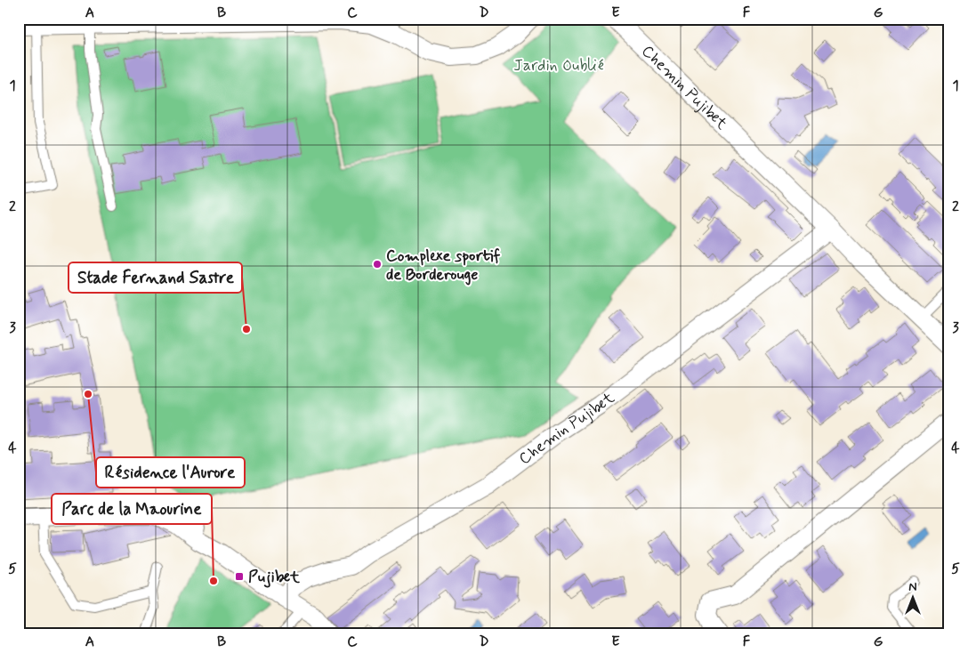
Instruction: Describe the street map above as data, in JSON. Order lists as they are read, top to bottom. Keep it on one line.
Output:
{"streets":{"street":["Chemin Pujibet"]},"parks":["Jardin Oublié"],"places":{"other":["Complexe sportif de Borderouge","Stade Fernand Sastre","Résidence l'Aurore","Parc de la Maourine"],"transit":["Pujibet"]},"north":"top","grid":{"columns":["A","B","C","D","E","F","G"],"rows":["1","2","3","4","5"]}}
